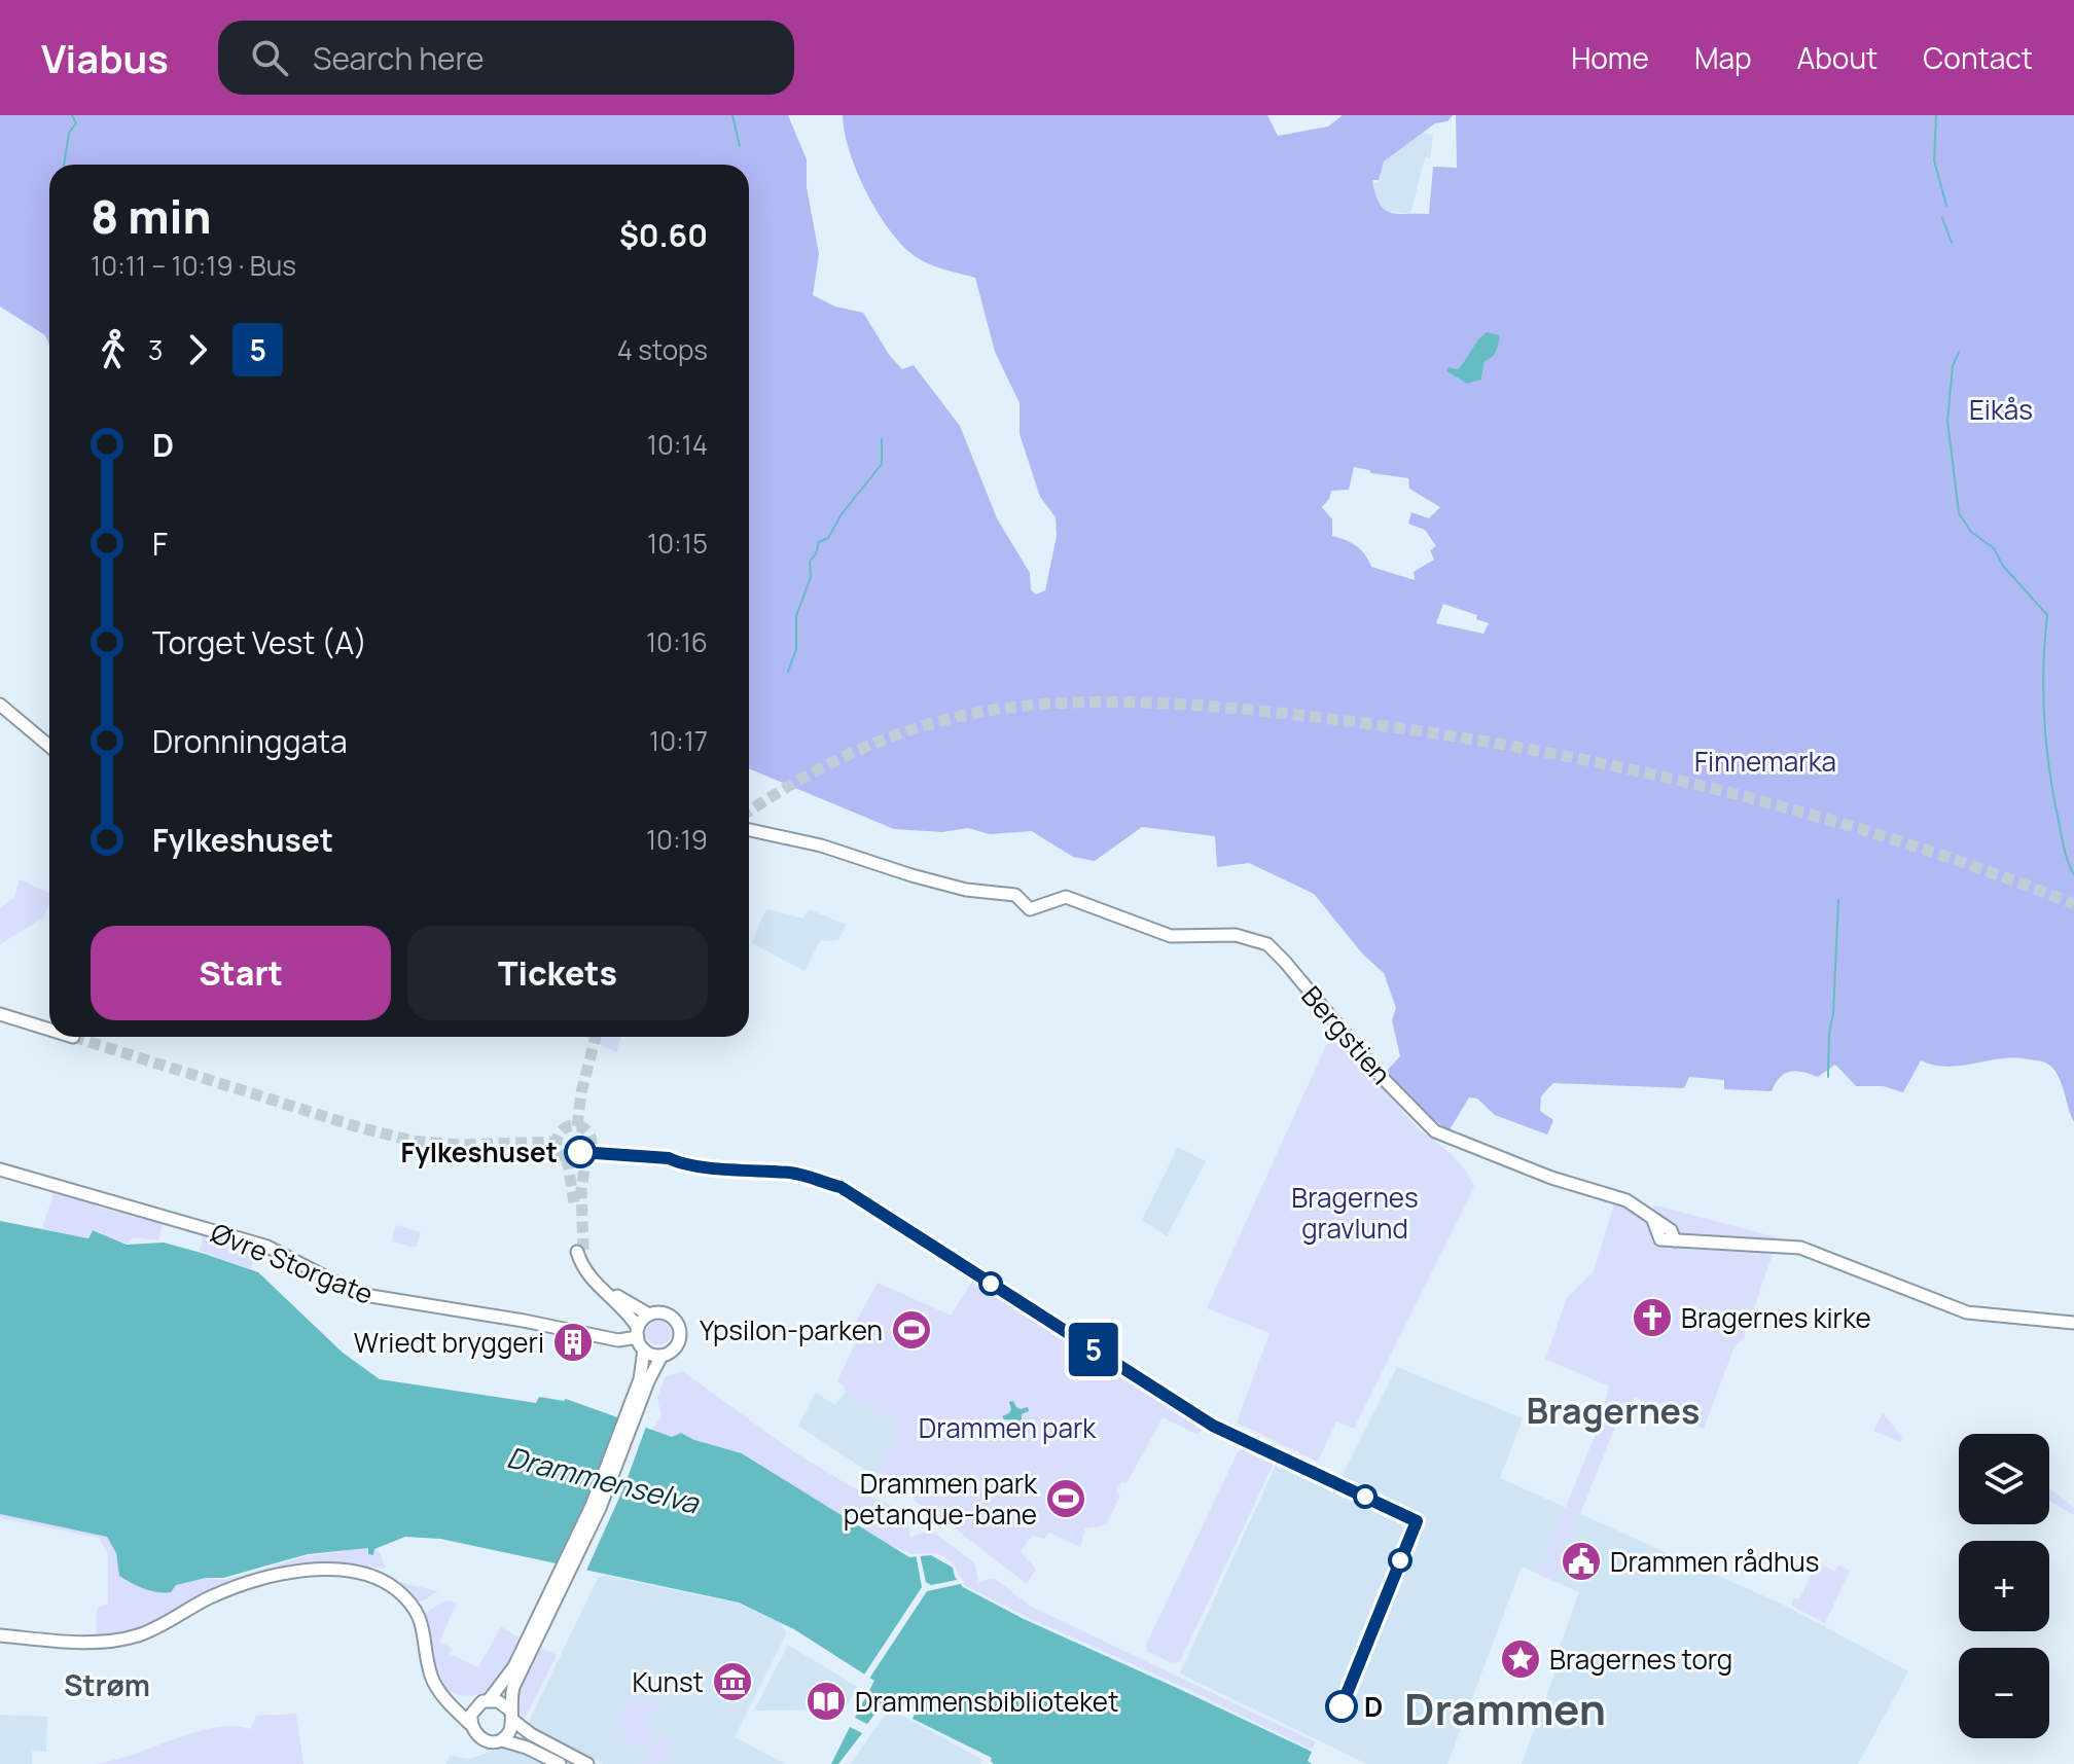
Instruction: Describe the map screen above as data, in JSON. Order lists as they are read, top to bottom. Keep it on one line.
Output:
{"streets":{"main road":["Bergstien","Øvre Storgate"]},"districts":["Bragernes","Strøm","Drammen"],"water":["Drammenselva"],"parks":["Eikås","Finnemarka","Bragernes gravlund","Drammen park"],"places":{"other":["Fylkeshuset","D"],"church":["Bragernes kirke"],"sports":["Ypsilon-parken","Drammen park petanque-bane"],"building":["Wriedt bryggeri"],"public building":["Drammen rådhus"],"place":["Bragernes torg"],"museum":["Kunst"],"library":["Drammensbiblioteket"]},"lines":["bus line 5"],"page":{"header":"Viabus","search":"Search here","nav":["Home","Map","About","Contact"],"on_map":"5","heading":["8 min","10:11 – 10:19 · Bus","$0.60"],"legs":["3","5","4 stops"],"list":[{"name":"D","value":"10:14"},{"name":"F","value":"10:15"},{"name":"Torget Vest (A)","value":"10:16"},{"name":"Dronninggata","value":"10:17"},{"name":"Fylkeshuset","value":"10:19"}],"buttons":["Start","Tickets"],"map_buttons":["+","−"]}}
